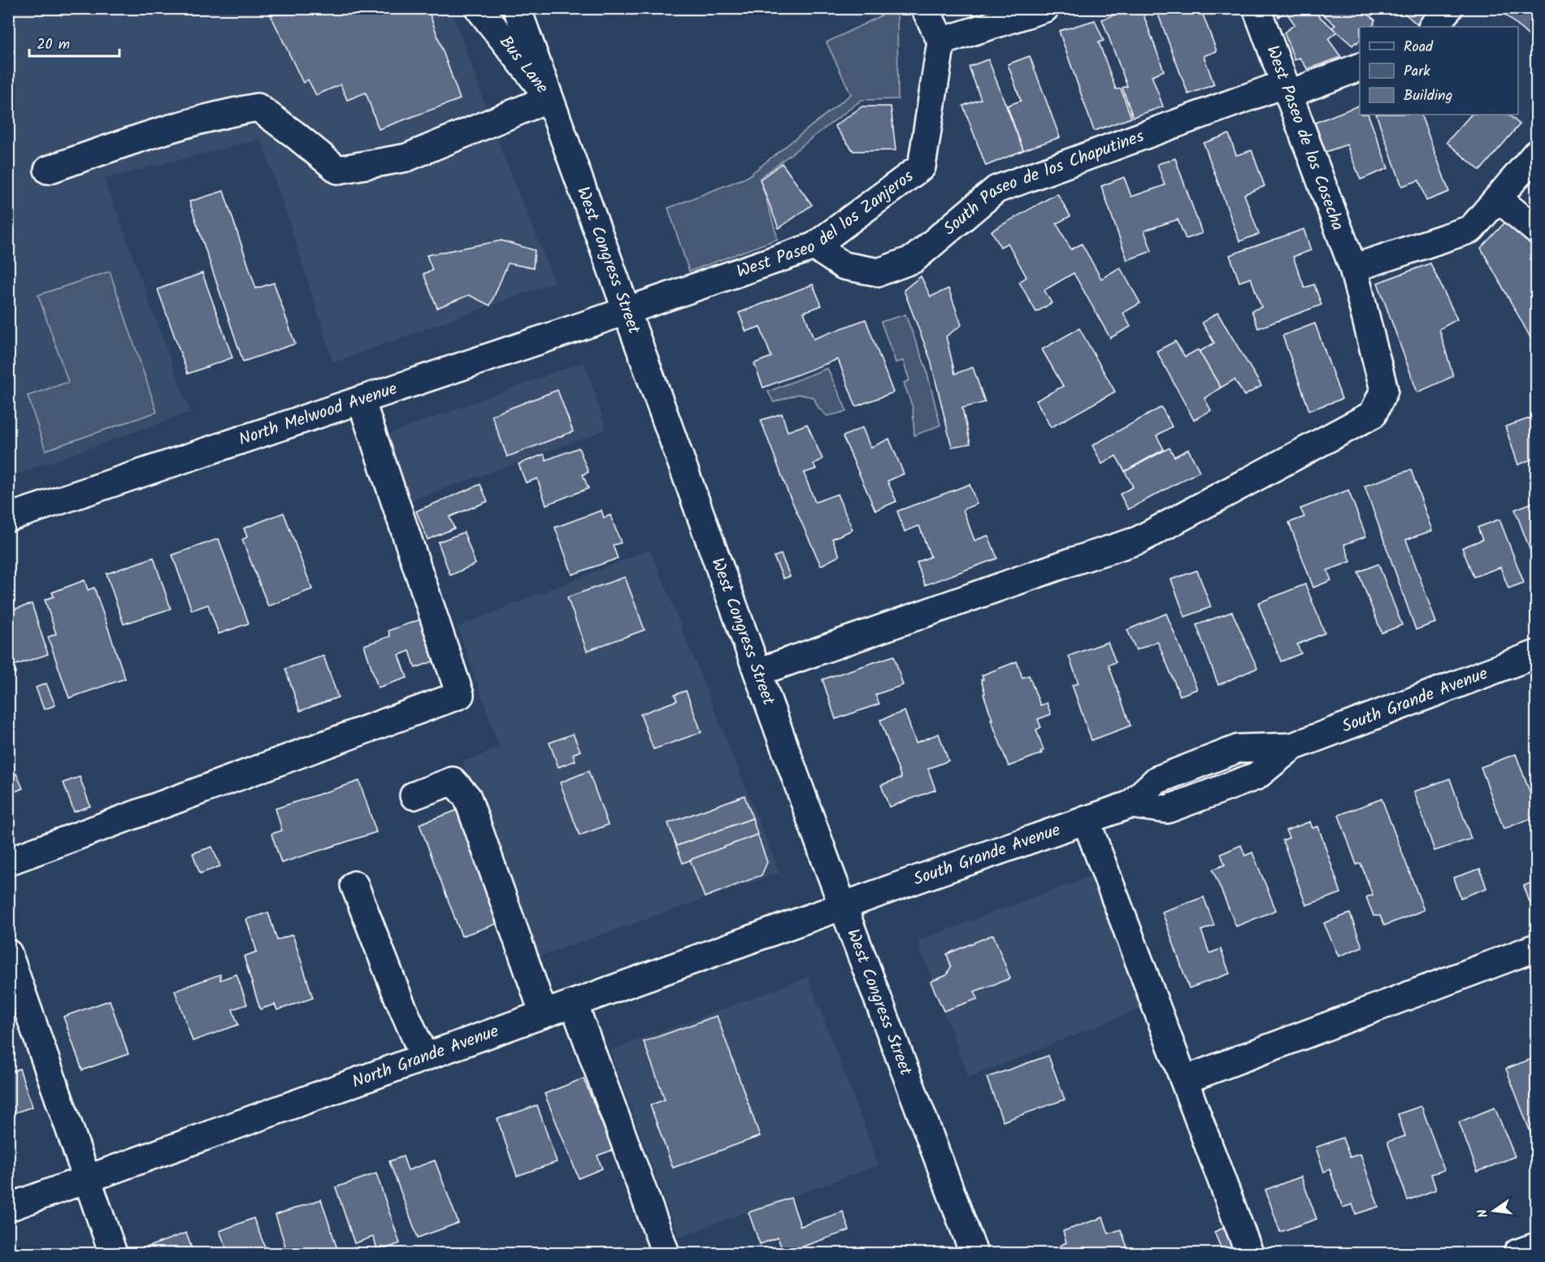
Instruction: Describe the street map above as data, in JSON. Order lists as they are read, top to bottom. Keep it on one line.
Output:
{"streets":{"main road":["Bus Lane","West Paseo de los Cosecha","South Paseo de los Chaputines","West Paseo del los Zanjeros","West Congress Street","North Melwood Avenue","South Grande Avenue","North Grande Avenue"]},"crossings":[["Bus Lane","West Congress Street"],["West Paseo de los Cosecha","South Paseo de los Chaputines"],["West Paseo de los Cosecha","West Congress Street"],["South Paseo de los Chaputines","West Paseo del los Zanjeros"],["West Paseo del los Zanjeros","West Congress Street"],["West Paseo del los Zanjeros","North Melwood Avenue"],["West Congress Street","North Melwood Avenue"],["West Congress Street","South Grande Avenue"],["West Congress Street","North Grande Avenue"],["South Grande Avenue","North Grande Avenue"]],"legend":["Road","Park","Building"],"scale_bar":"20 m","north":"left"}
